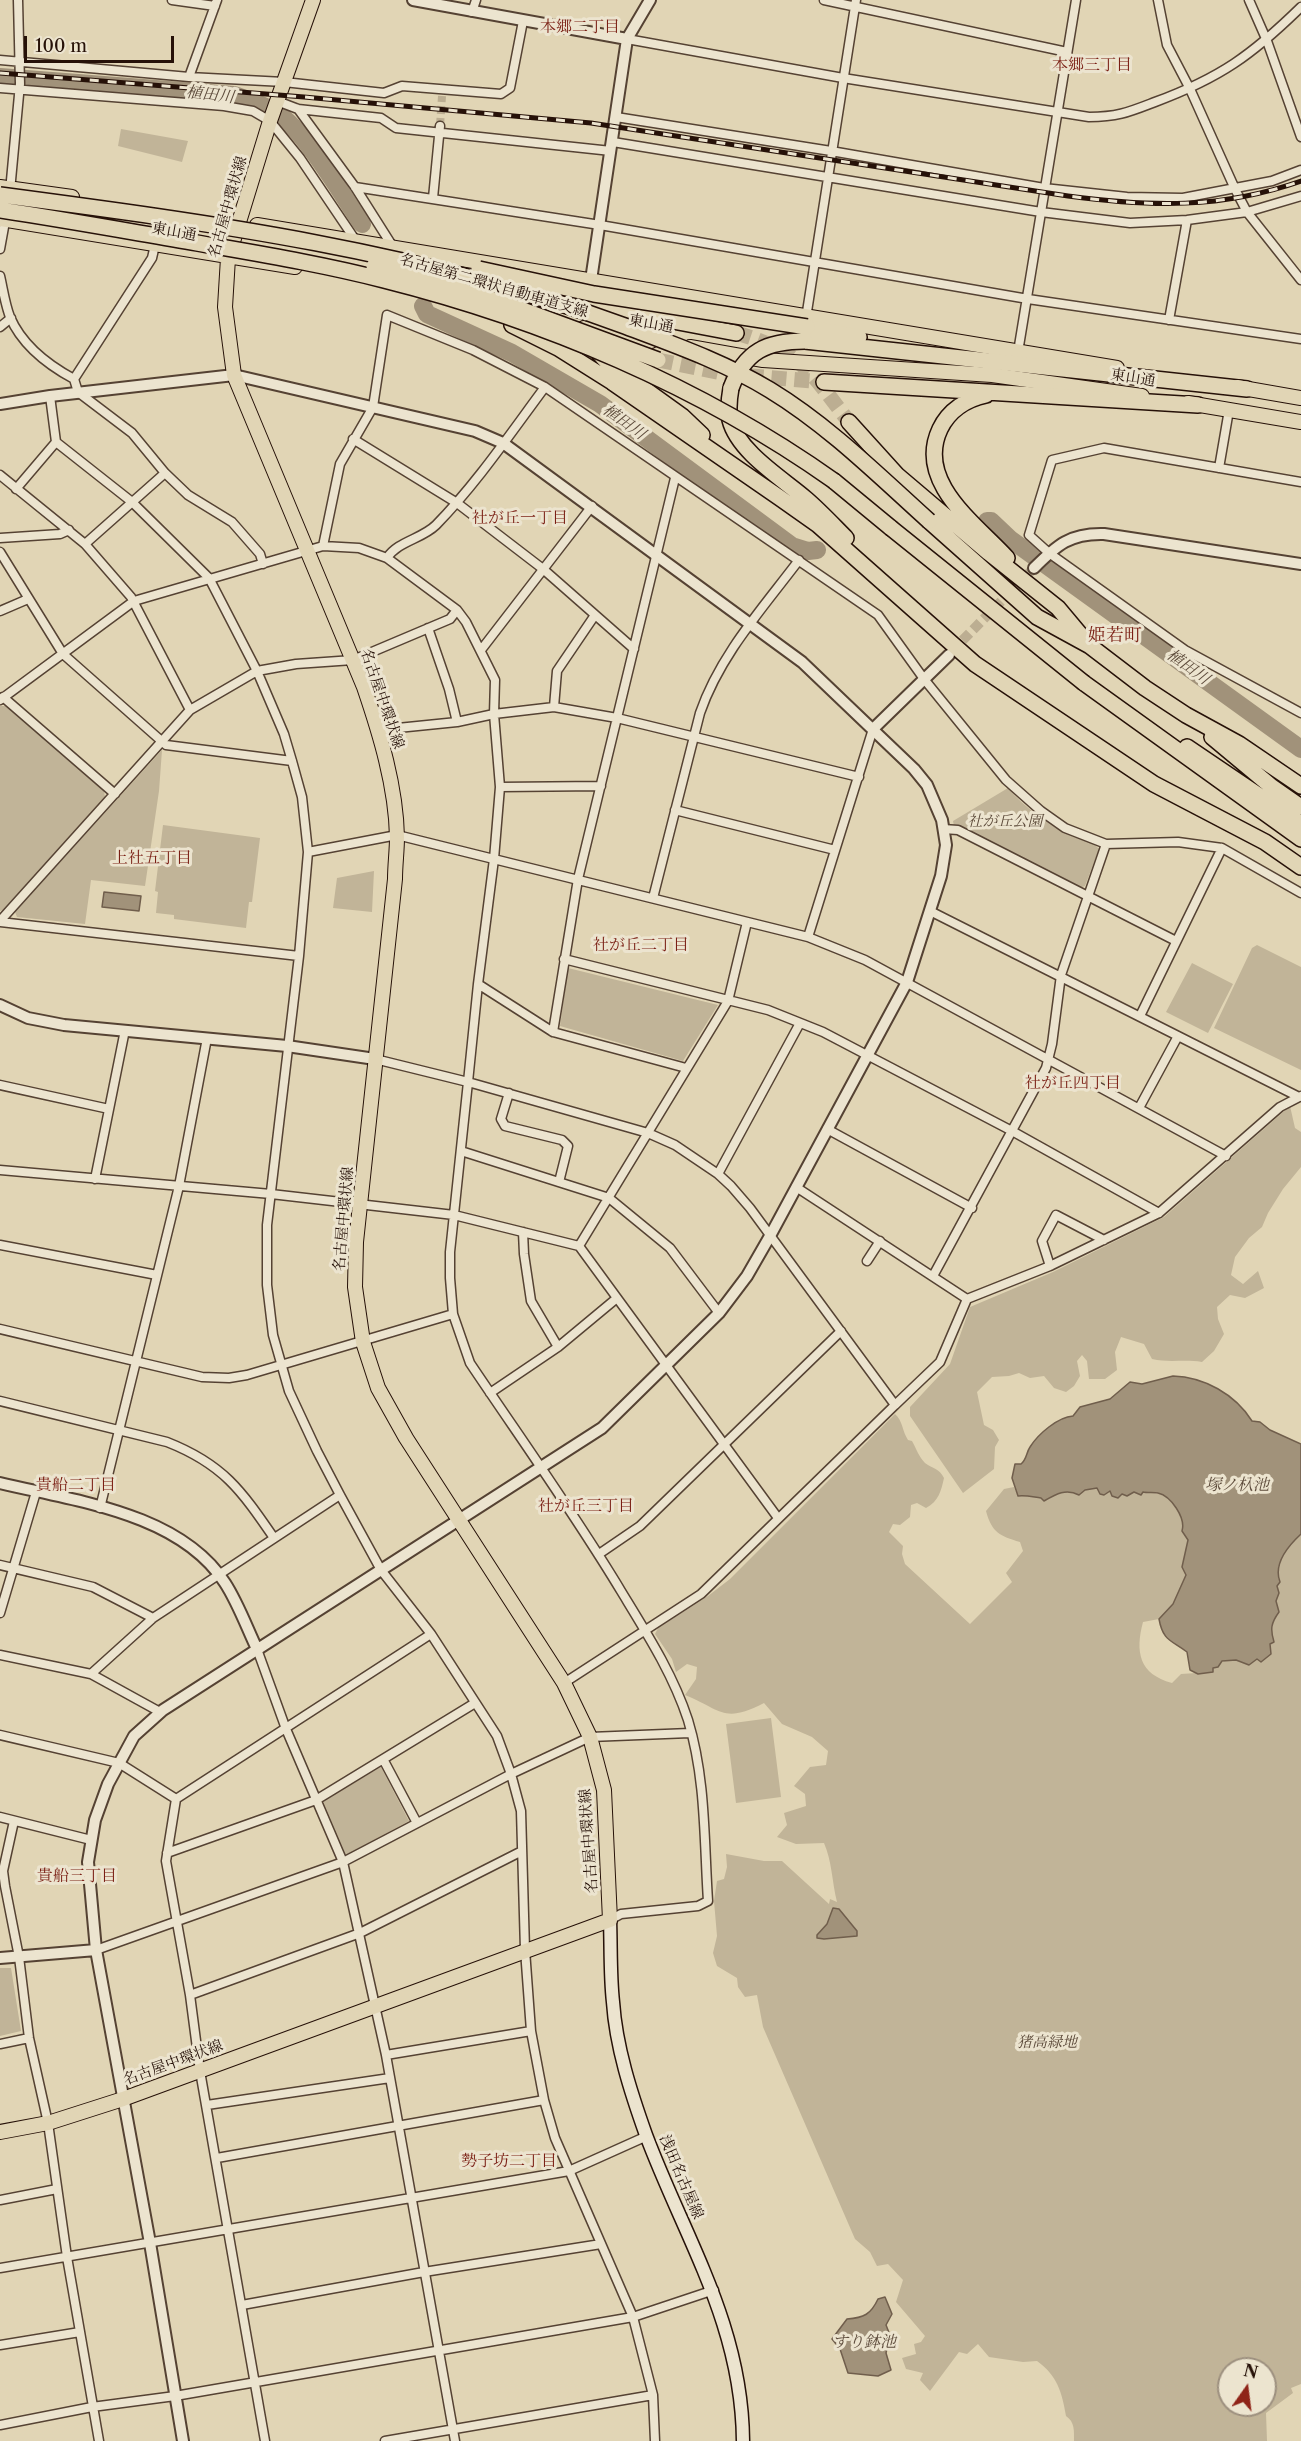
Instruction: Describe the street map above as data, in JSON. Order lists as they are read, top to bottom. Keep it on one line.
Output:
{"streets":{"highway":["名古屋第二環状自動車道支線"],"main road":["名古屋中環状線","東山通","浅田名古屋線"]},"crossings":[["名古屋中環状線","東山通"],["名古屋中環状線","浅田名古屋線"],["東山通","名古屋第二環状自動車道支線"]],"districts":["本郷二丁目","本郷三丁目","社が丘一丁目","姫若町","上社五丁目","社が丘二丁目","社が丘四丁目","貴船二丁目","社が丘三丁目","貴船三丁目","勢子坊二丁目"],"water":["植田川","塚ノ杁池","すり鉢池"],"parks":["社が丘公園","猪高緑地"],"scale_bar":"100 m","north":"top"}
